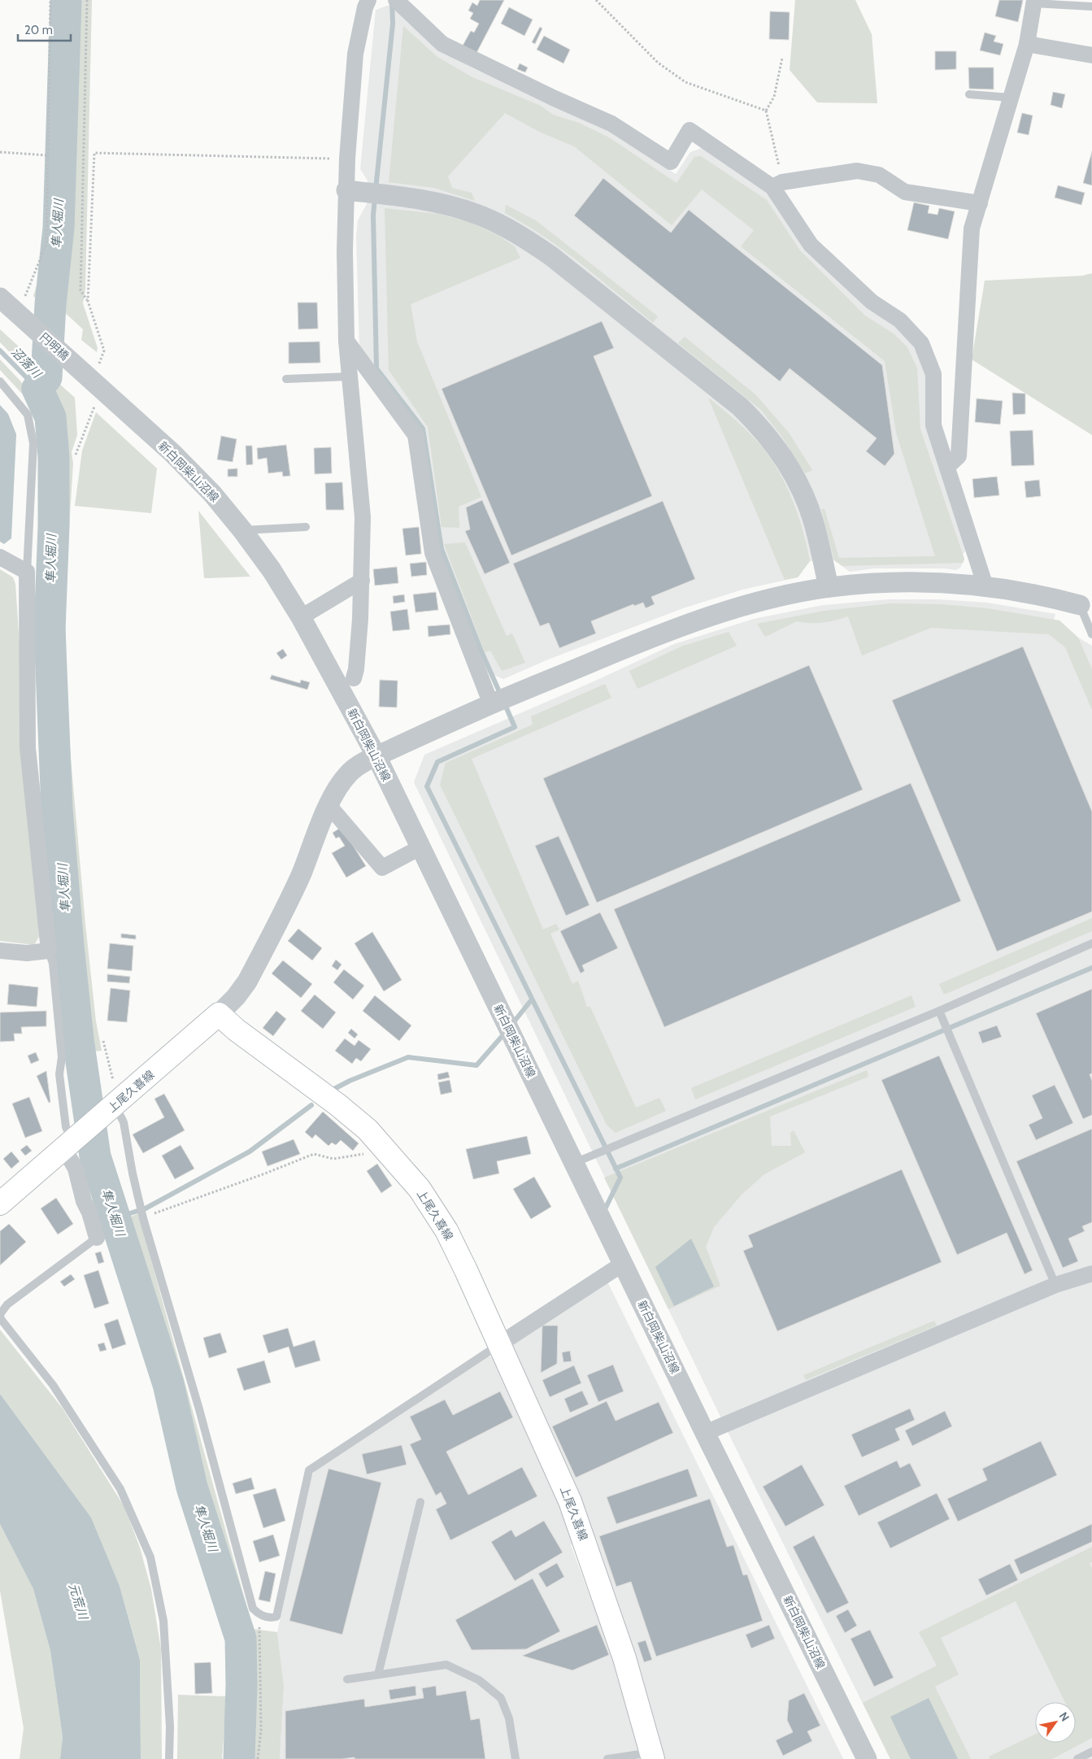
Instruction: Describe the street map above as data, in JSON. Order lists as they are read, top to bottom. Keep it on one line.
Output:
{"streets":{"main road":["上尾久喜線"],"street":["円明橋","新白岡柴山沼線"]},"crossings":[["円明橋","新白岡柴山沼線"]],"water":["隼人堀川","沼落川","元荒川"],"scale_bar":"20 m","north":"top right"}
